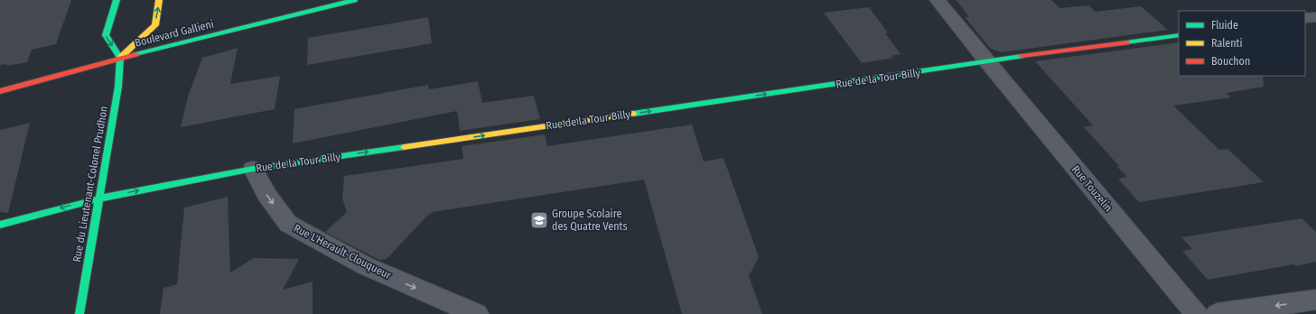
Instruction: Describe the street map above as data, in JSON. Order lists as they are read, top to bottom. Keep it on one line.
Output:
{"streets":{"street":["Boulevard Gallieni","Rue de la Tour Billy","Rue du Lieutenant-Colonel Prudhon","Rue Touzelin","Rue L'Herault-Clouqueur"]},"crossings":[["Boulevard Gallieni","Rue du Lieutenant-Colonel Prudhon"],["Rue de la Tour Billy","Rue du Lieutenant-Colonel Prudhon"],["Rue de la Tour Billy","Rue Touzelin"],["Rue de la Tour Billy","Rue L'Herault-Clouqueur"]],"one_way":["Rue L'Herault-Clouqueur"],"places":{"school or university":["Groupe Scolaire des Quatre Vents"]},"legend":["Fluide","Ralenti","Bouchon"]}
